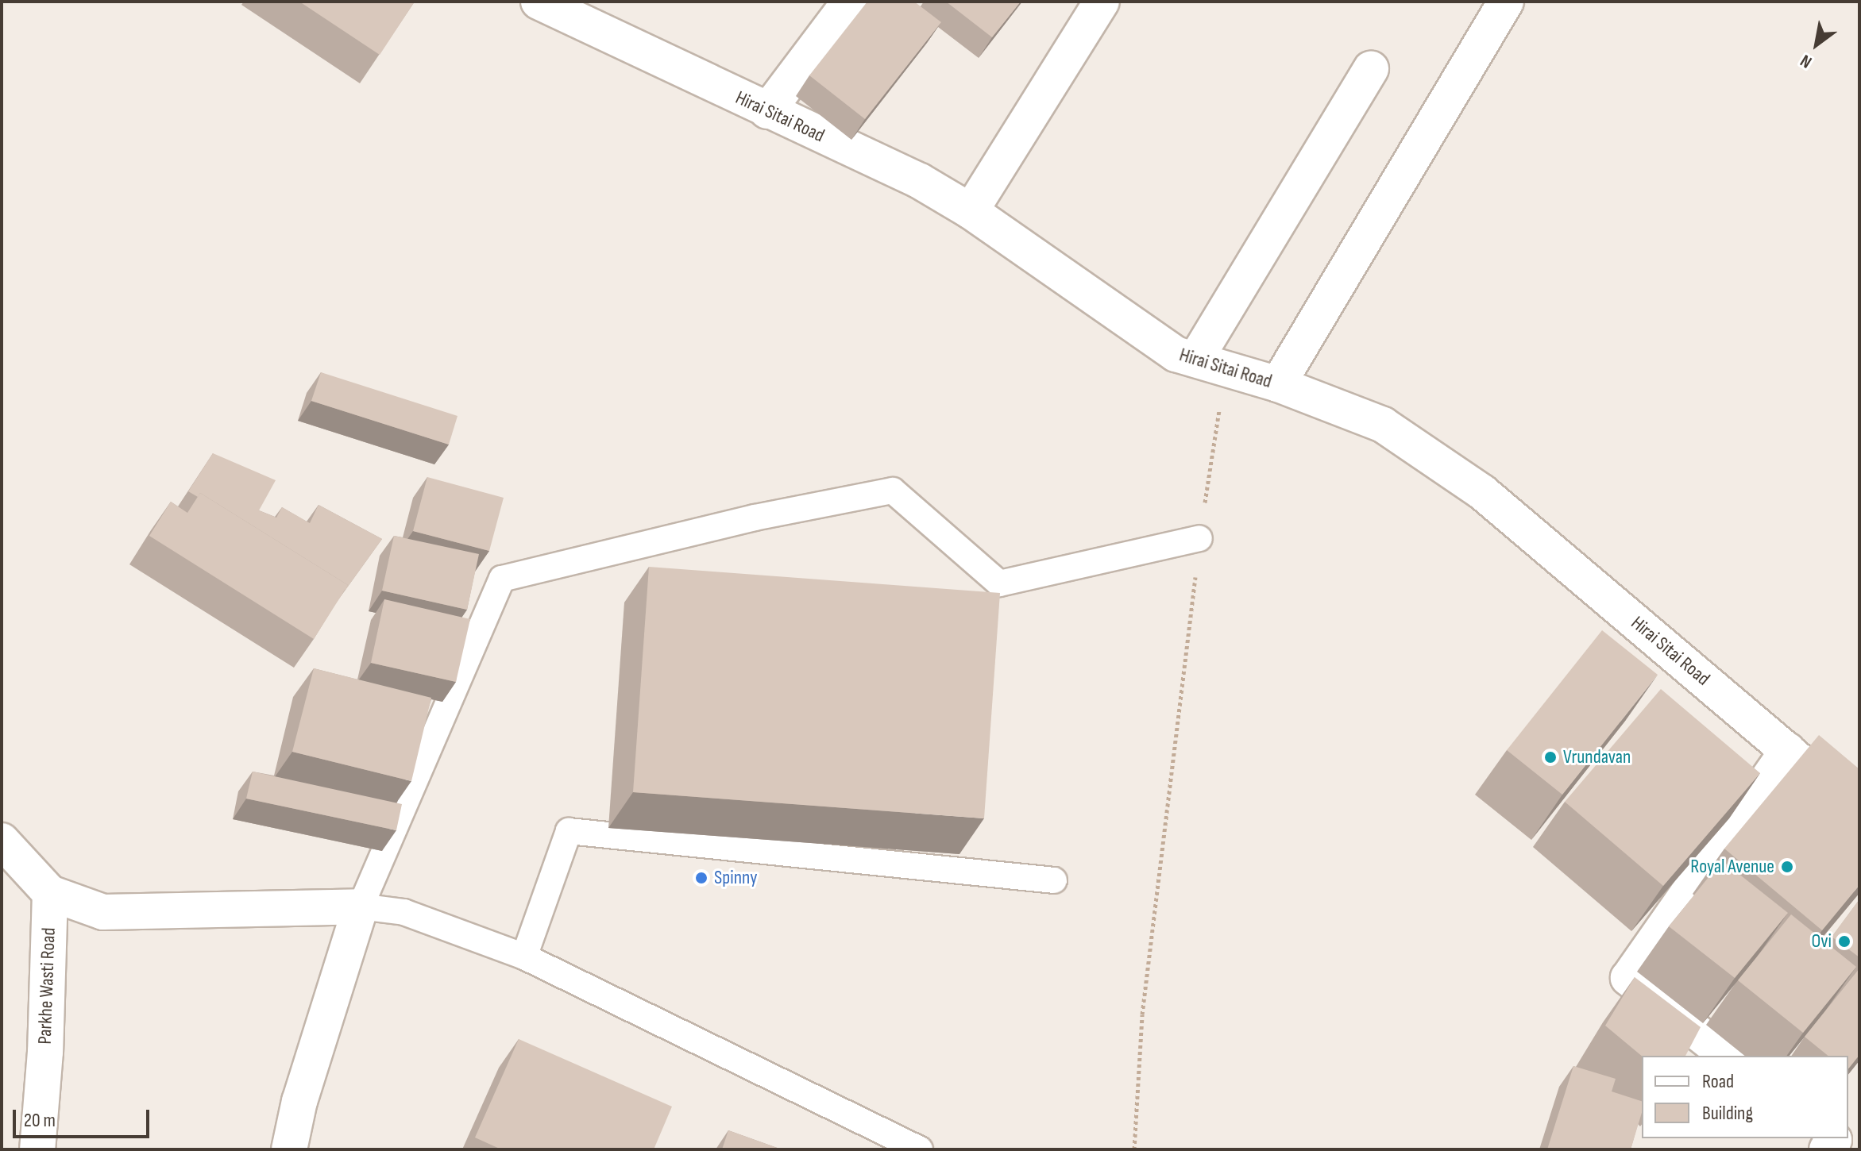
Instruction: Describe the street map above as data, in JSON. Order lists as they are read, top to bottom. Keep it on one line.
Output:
{"streets":{"street":["Hirai Sitai Road","Parkhe Wasti Road"]},"places":["Vrundavan","Royal Avenue","Spinny","Ovi"],"legend":["Road","Building"],"scale_bar":"20 m","north":"bottom left"}
